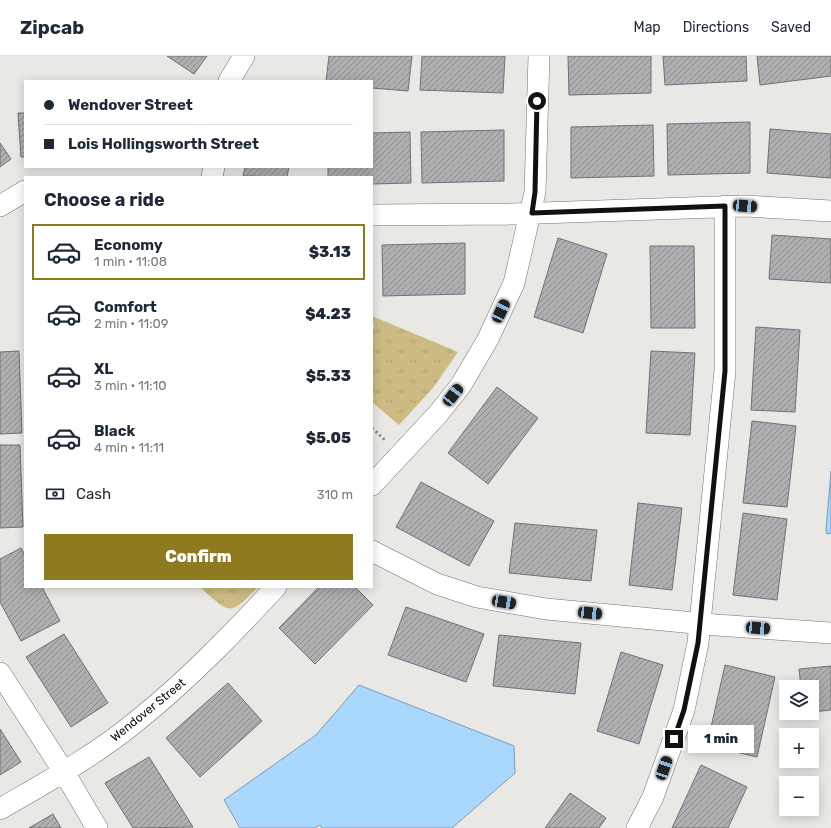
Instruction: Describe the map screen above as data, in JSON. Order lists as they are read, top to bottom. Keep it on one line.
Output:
{"streets":{"street":["Wendover Street"]},"page":{"header":"Zipcab","nav":["Map","Directions","Saved"],"banner":["Wendover Street","Lois Hollingsworth Street"],"heading":"Choose a ride","list":[{"name":"Economy","note":"1 min · 11:08","value":"$3.13"},{"name":"Comfort","note":"2 min · 11:09","value":"$4.23"},{"name":"XL","note":"3 min · 11:10","value":"$5.33"},{"name":"Black","note":"4 min · 11:11","value":"$5.05"}],"pay":["Cash","310 m"],"buttons":"Confirm","map_buttons":["+","−"],"bubble":"1 min"}}
